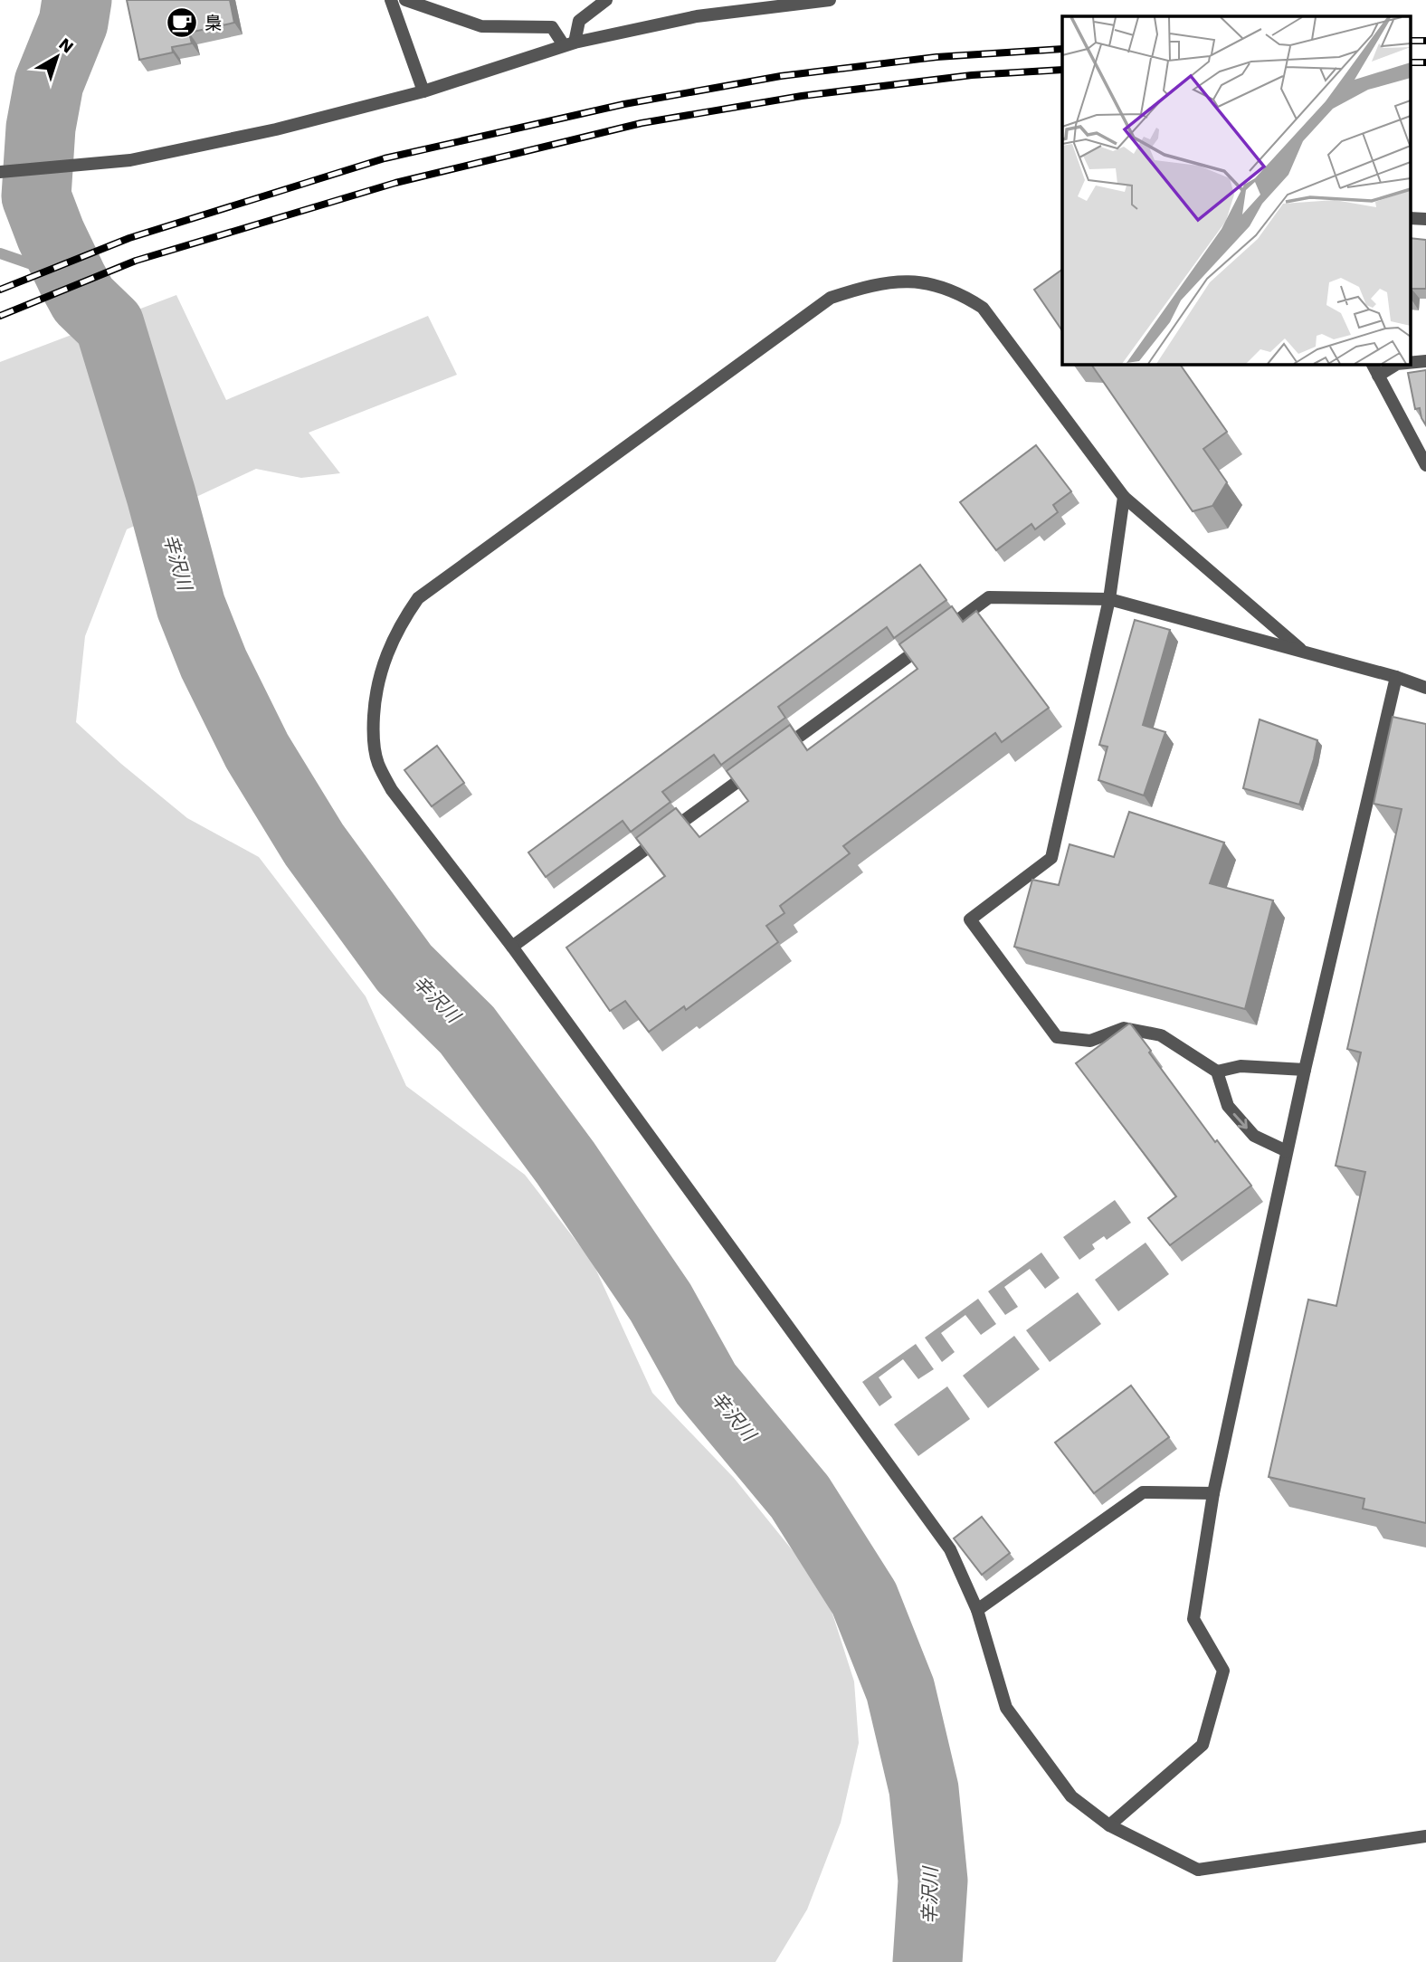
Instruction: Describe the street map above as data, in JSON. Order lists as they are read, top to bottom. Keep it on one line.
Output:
{"water":["辛沢川"],"places":{"cafe":["梟"]},"north":"top right"}
